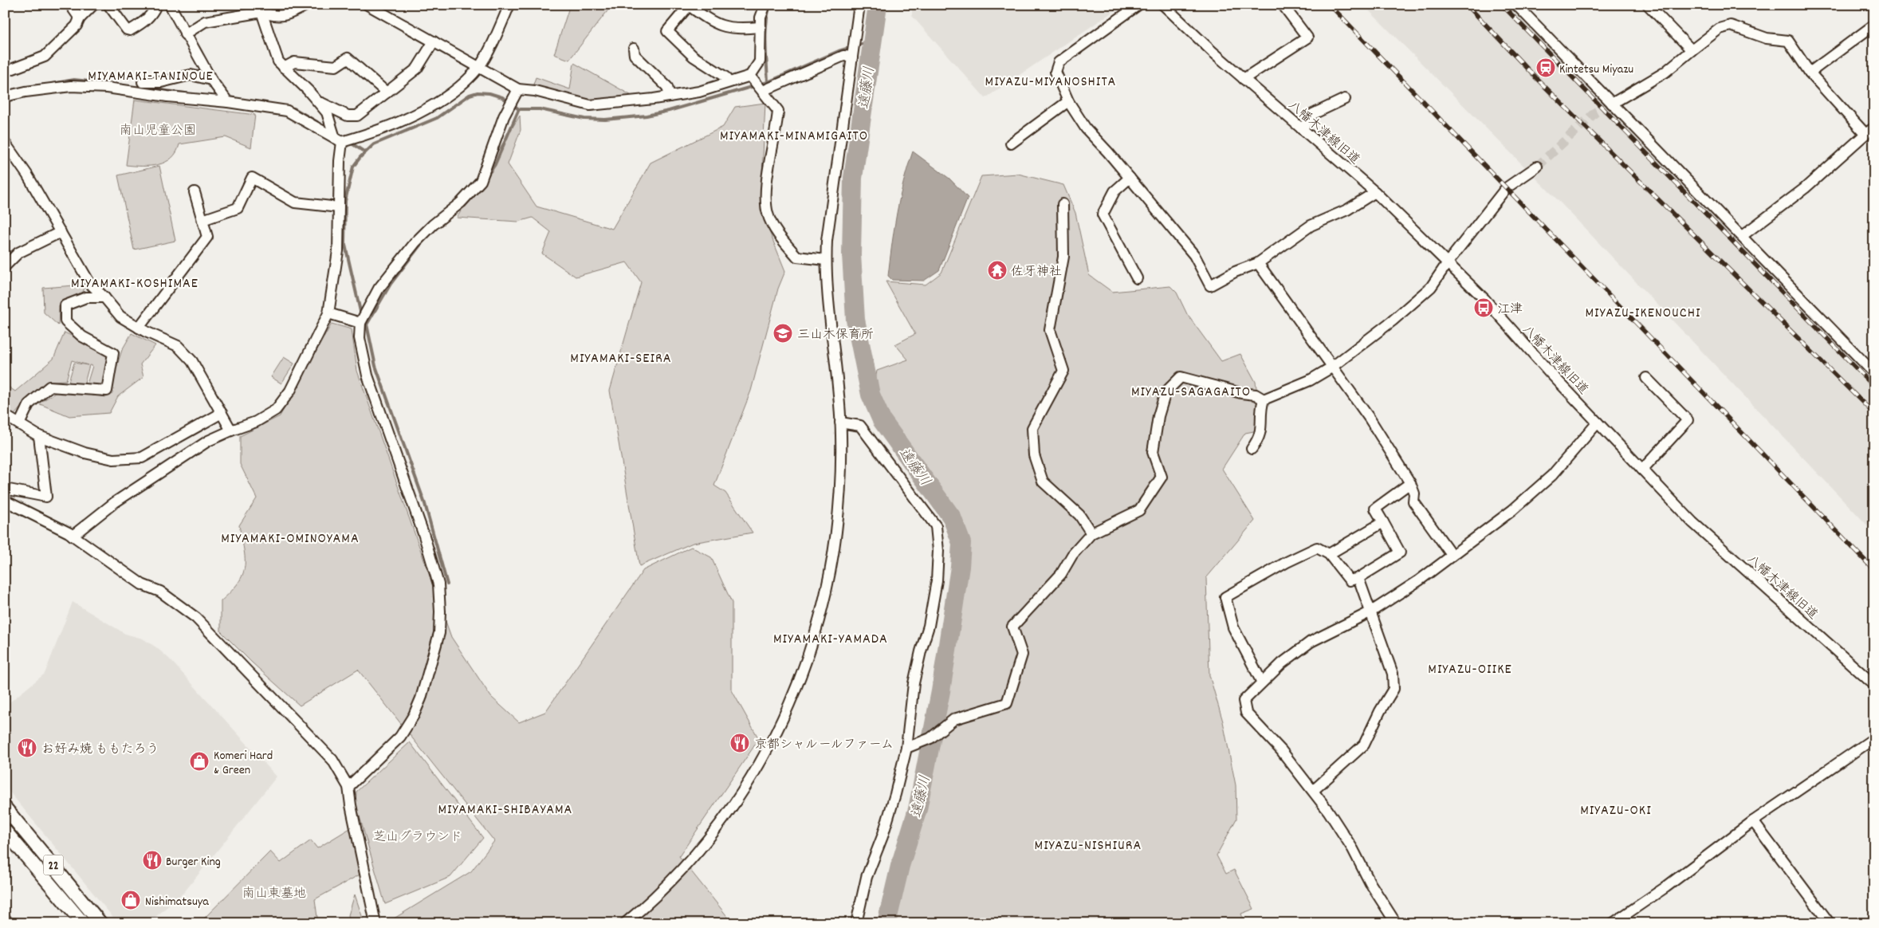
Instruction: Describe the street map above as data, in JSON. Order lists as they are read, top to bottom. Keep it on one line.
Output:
{"streets":{"main road":["22"],"street":["八幡木津線旧道"]},"districts":["MIYAMAKI-TANINOUE","MIYAZU-MIYANOSHITA","MIYAMAKI-MINAMIGAITO","MIYAMAKI-KOSHIMAE","MIYAZU-IKENOUCHI","MIYAMAKI-SEIRA","MIYAZU-SAGAGAITO","MIYAMAKI-OMINOYAMA","MIYAMAKI-YAMADA","MIYAZU-OIIKE","MIYAMAKI-SHIBAYAMA","MIYAZU-OKI","MIYAZU-NISHIURA"],"water":["遠藤川"],"parks":["南山児童公園","芝山グラウンド","南山東墓地"],"places":{"station":["Kintetsu Miyazu"],"temple":["佐牙神社"],"bus stop":["江津"],"school or university":["三山木保育所"],"restaurant":["京都シャルールファーム","お好み焼 ももたろう","Burger King"],"shop":["Komeri Hard & Green","Nishimatsuya"]}}
